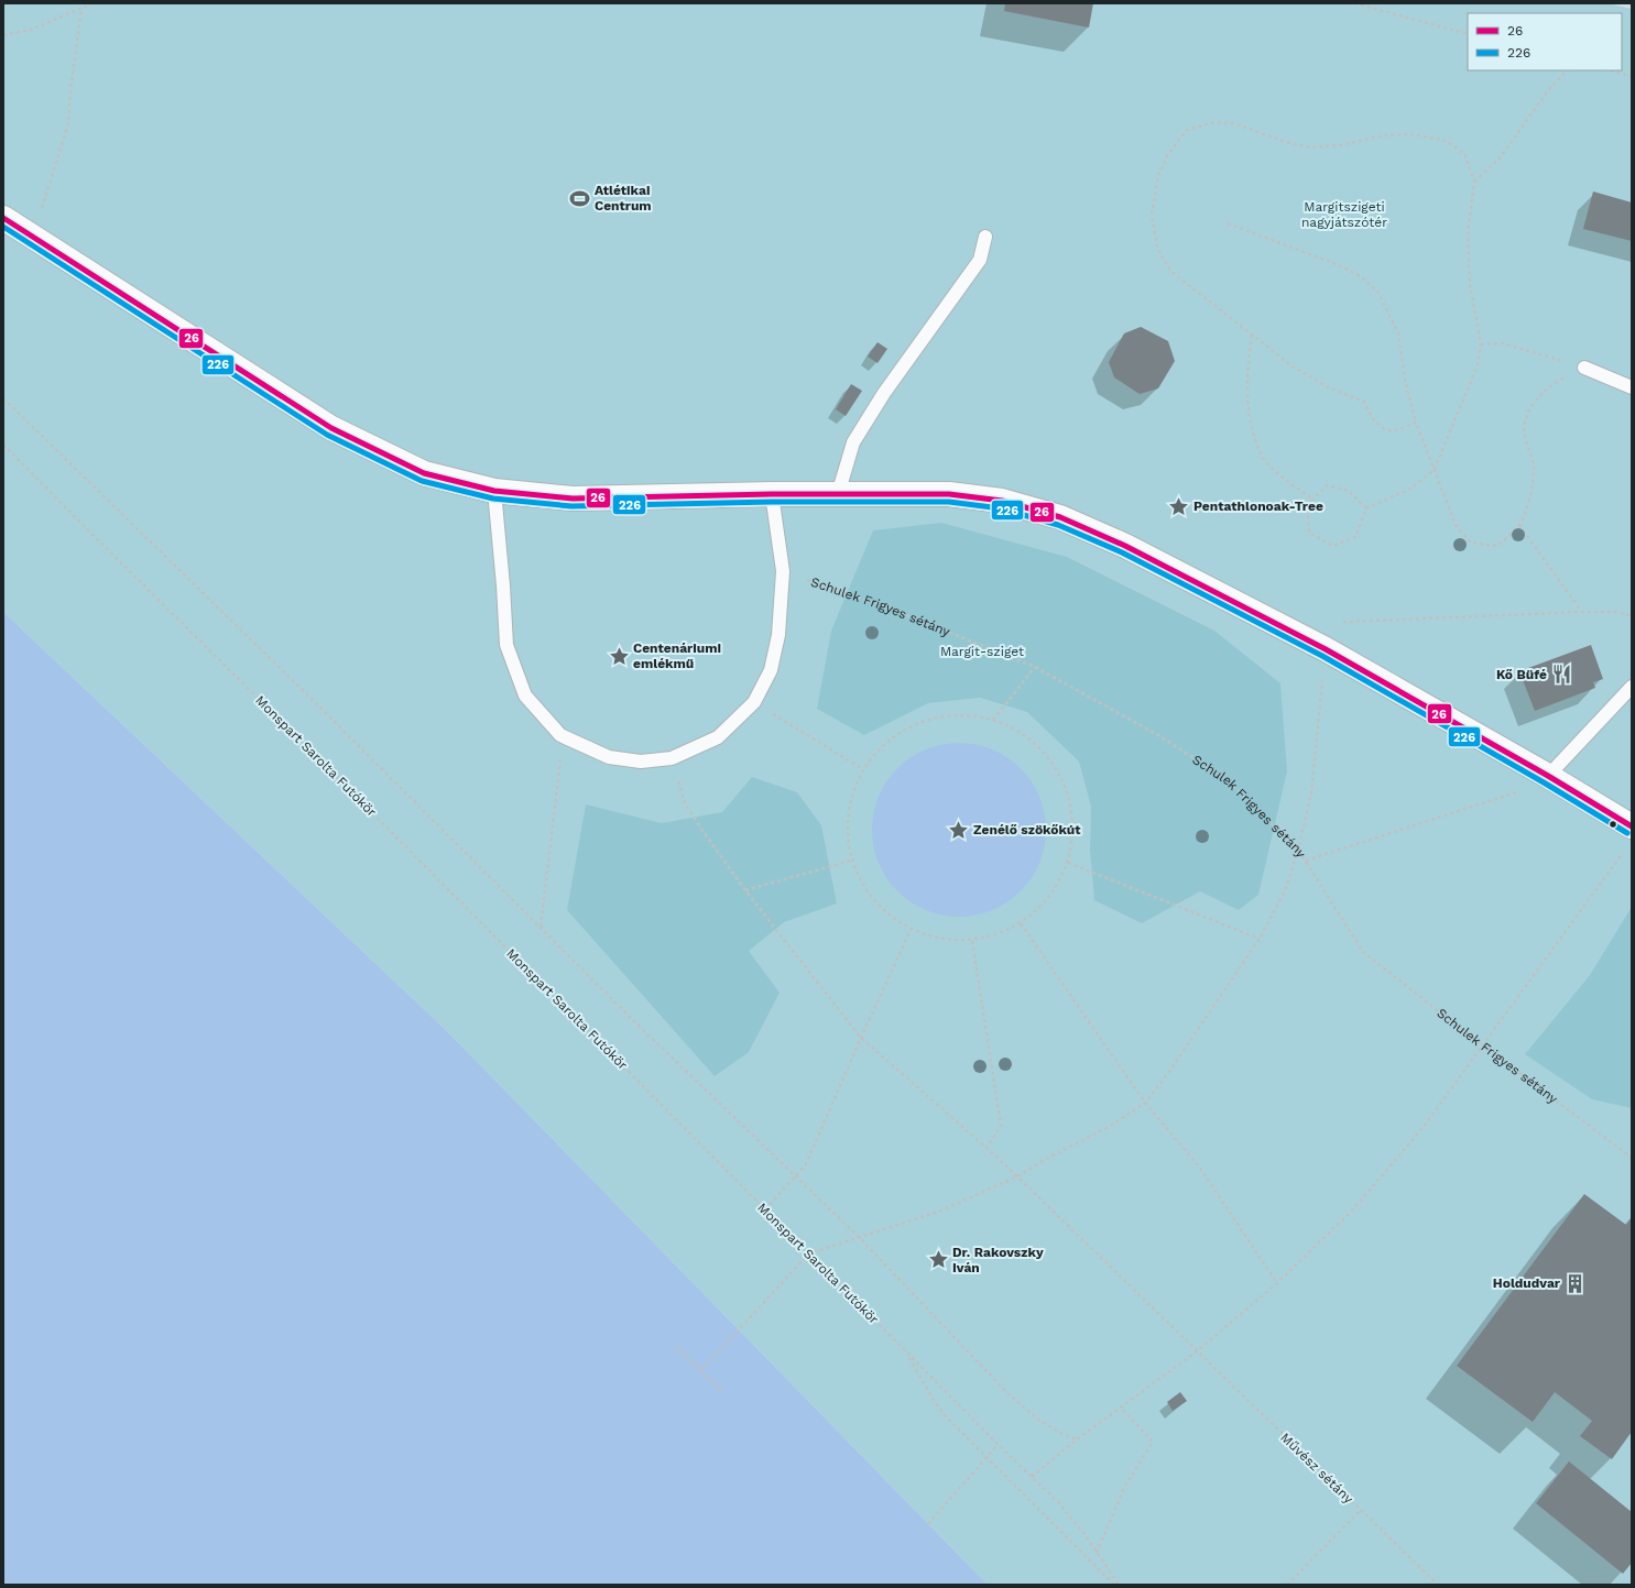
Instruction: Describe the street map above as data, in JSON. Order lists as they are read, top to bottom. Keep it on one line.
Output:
{"streets":{"path":["Schulek Frigyes sétány","Monspart Sarolta Futókör","Művész sétány"]},"parks":["Margitszigeti nagyjátszótér","Margit-sziget"],"places":{"sports":["Atlétikai Centrum"],"place":["Pentathlonoak-Tree","Centenáriumi emlékmű","Zenélő szökőkút","Dr. Rakovszky Iván"],"restaurant":["Kő Büfé"],"building":["Holdudvar"]},"lines":["transit line 26","transit line 226"],"legend":["26","226"]}
